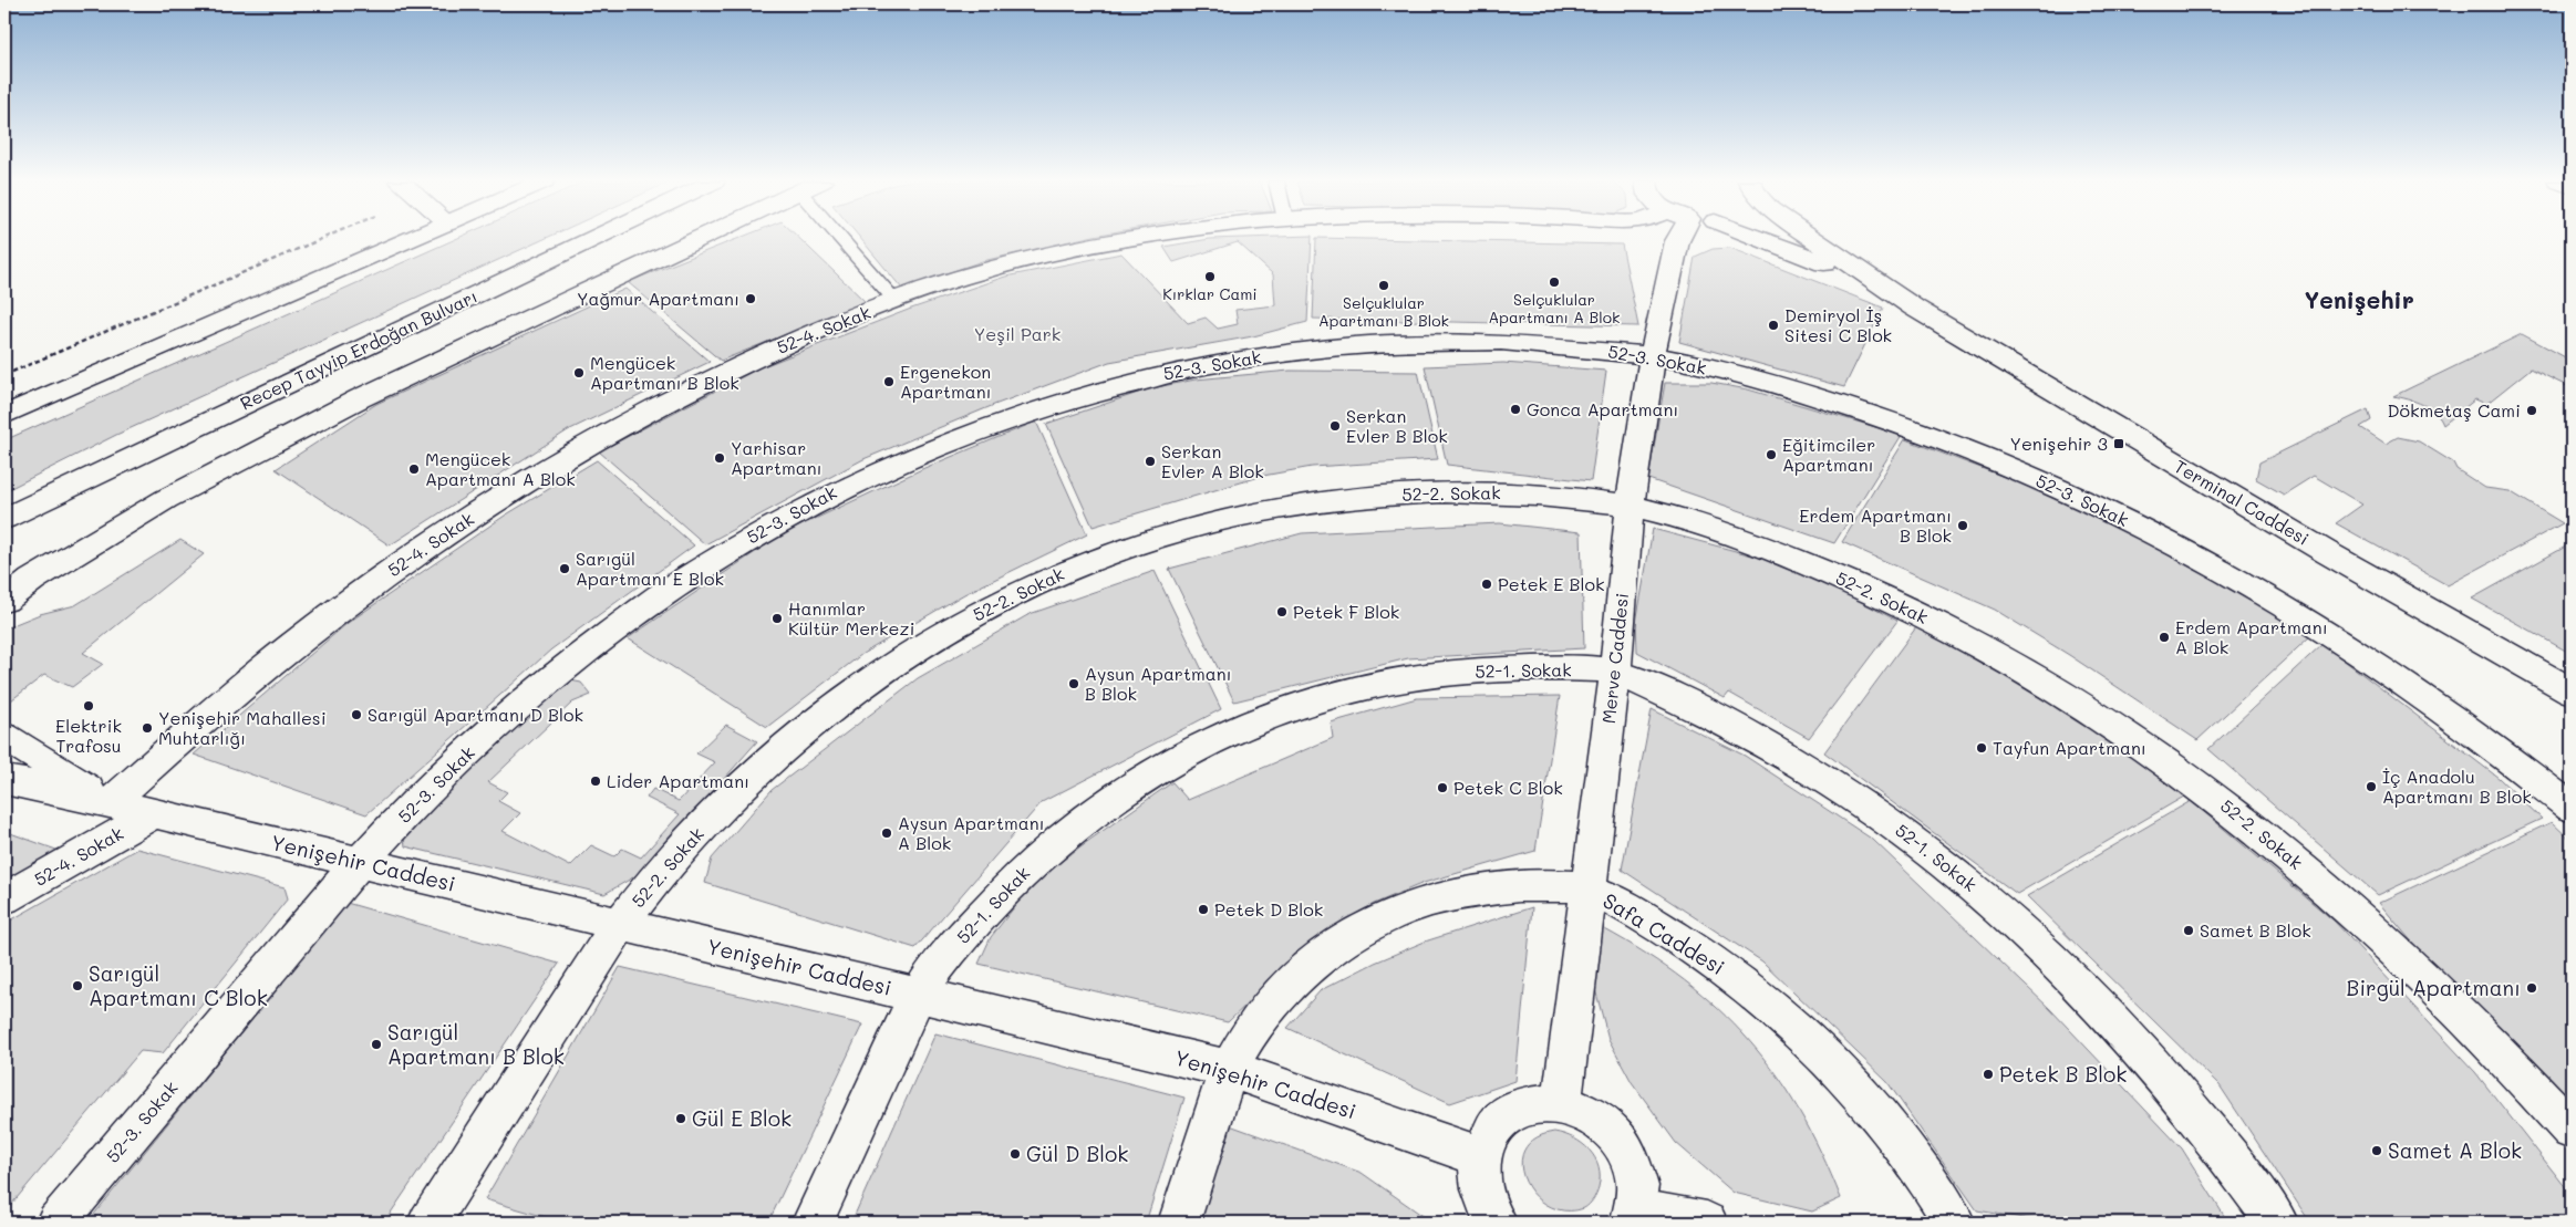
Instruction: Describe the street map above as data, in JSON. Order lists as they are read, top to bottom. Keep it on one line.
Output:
{"streets":{"street":["52-4. Sokak","Recep Tayyip Erdoğan Bulvarı","52-3. Sokak","52-2. Sokak","Terminal Caddesi","Merve Caddesi","52-1. Sokak","Yenişehir Caddesi","Safa Caddesi"]},"crossings":[["52-4. Sokak","Yenişehir Caddesi"],["52-3. Sokak","Merve Caddesi"],["52-3. Sokak","Yenişehir Caddesi"],["52-2. Sokak","Merve Caddesi"],["52-2. Sokak","Yenişehir Caddesi"],["Merve Caddesi","52-1. Sokak"],["Merve Caddesi","Safa Caddesi"],["52-1. Sokak","Yenişehir Caddesi"],["Yenişehir Caddesi","Safa Caddesi"]],"districts":["Yenişehir"],"parks":["Yeşil Park"],"places":{"other":["Kırklar Cami","Selçuklular Apartmanı A Blok","Selçuklular Apartmanı B Blok","Yağmur Apartmanı","Demiryol İş Sitesi C Blok","Mengücek Apartmanı B Blok","Ergenekon Apartmanı","Gonca Apartmanı","Dökmetaş Cami","Serkan Evler B Blok","Eğitimciler Apartmanı","Yarhisar Apartmanı","Serkan Evler A Blok","Mengücek Apartmanı A Blok","Erdem Apartmanı B Blok","Sarıgül Apartmanı E Blok","Petek E Blok","Petek F Blok","Hanımlar Kültür Merkezi","Erdem Apartmanı A Blok","Aysun Apartmanı B Blok","Elektrik Trafosu","Sarıgül Apartmanı D Blok","Yenişehir Mahallesi Muhtarlığı","Tayfun Apartmanı","Lider Apartmanı","İç Anadolu Apartmanı B Blok","Petek C Blok","Aysun Apartmanı A Blok","Petek D Blok","Samet B Blok","Sarıgül Apartmanı C Blok","Birgül Apartmanı","Sarıgül Apartmanı B Blok","Petek B Blok","Gül E Blok","Samet A Blok","Gül D Blok"],"transit":["Yenişehir 3"]}}
